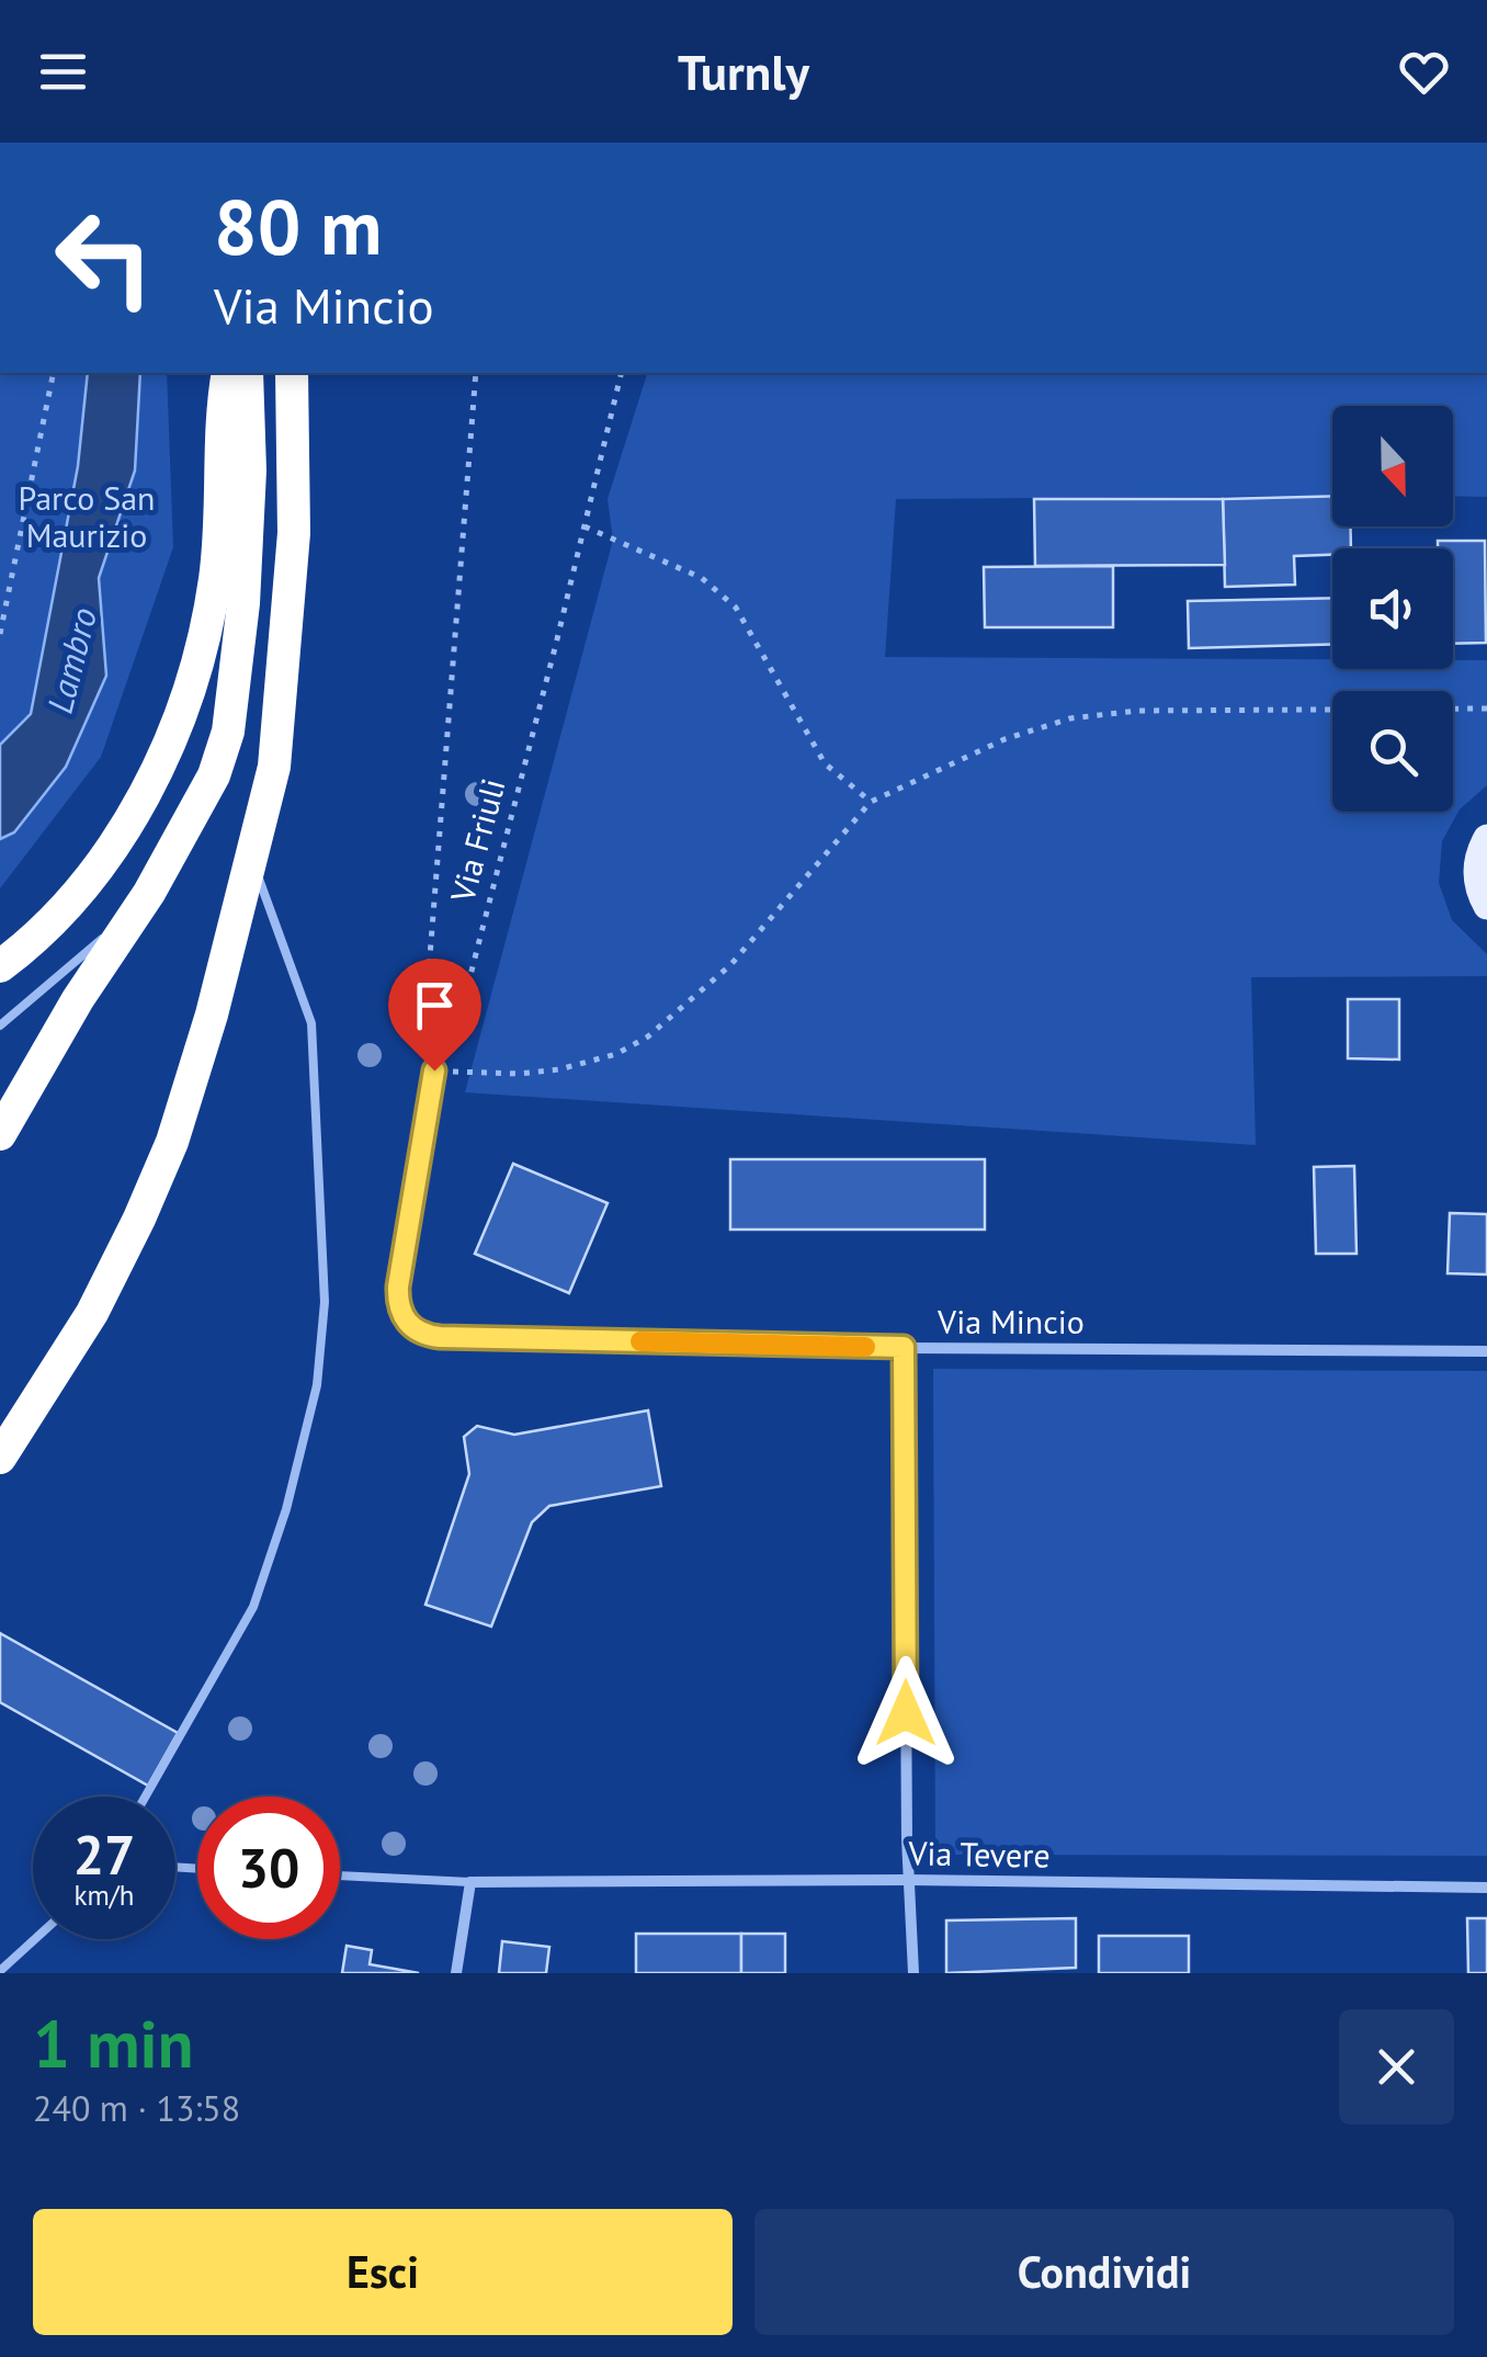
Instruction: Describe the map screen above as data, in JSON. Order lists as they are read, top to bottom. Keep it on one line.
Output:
{"streets":{"street":["Via Mincio","Via Tevere"],"path":["Via Friuli"]},"crossings":[["Via Friuli","Via Mincio"]],"water":["Lambro"],"parks":["Parco San Maurizio"],"north":"bottom","page":{"header":"Turnly","turn":["80 m","Via Mincio"],"speed":"27 km/h","limit":"30","heading":["1 min","240 m · 13:58"],"buttons":["Esci","Condividi"]}}
